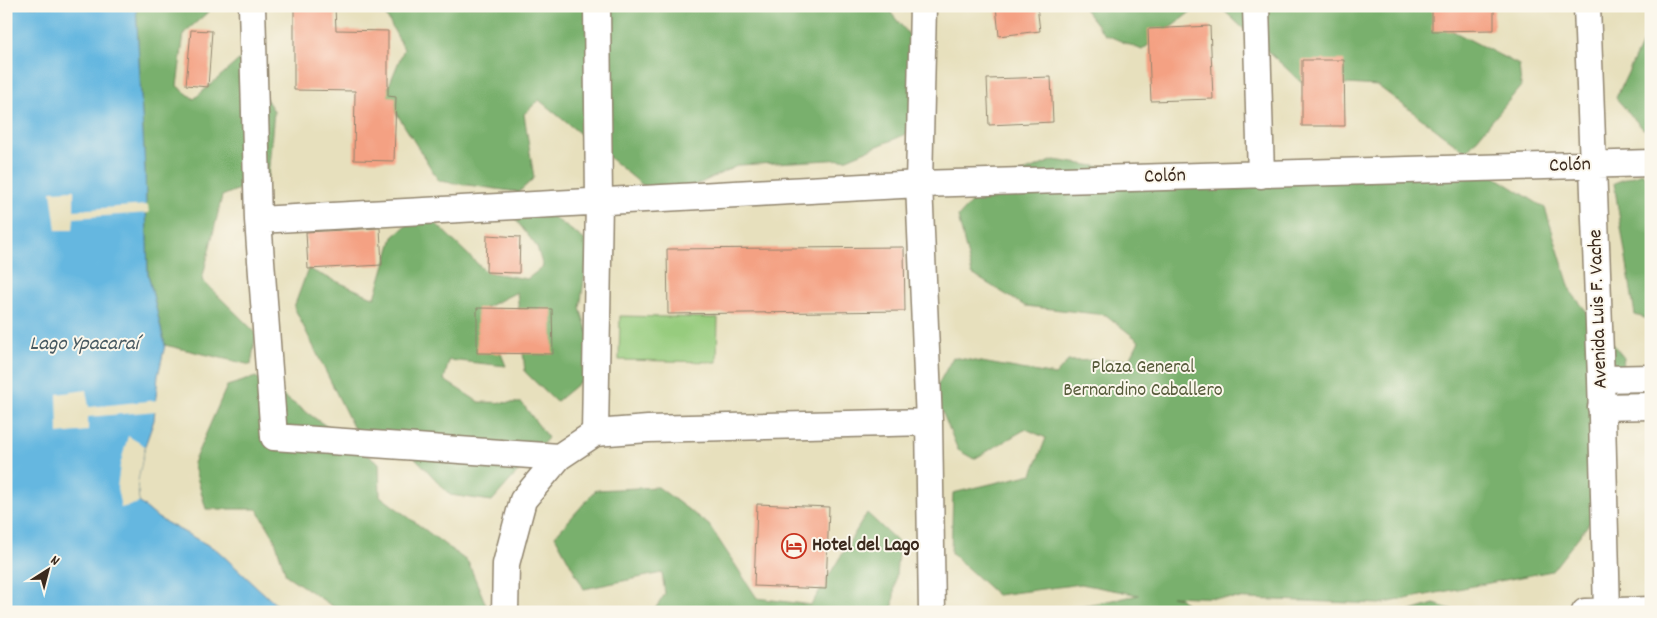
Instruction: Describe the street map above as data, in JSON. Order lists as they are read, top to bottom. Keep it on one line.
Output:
{"streets":{"street":["Colón","Avenida Luis F. Vache"]},"crossings":[["Colón","Avenida Luis F. Vache"]],"water":["Lago Ypacaraí"],"parks":["Plaza General Bernardino Caballero"],"places":{"hotel":["Hotel del Lago"]},"north":"top right"}
